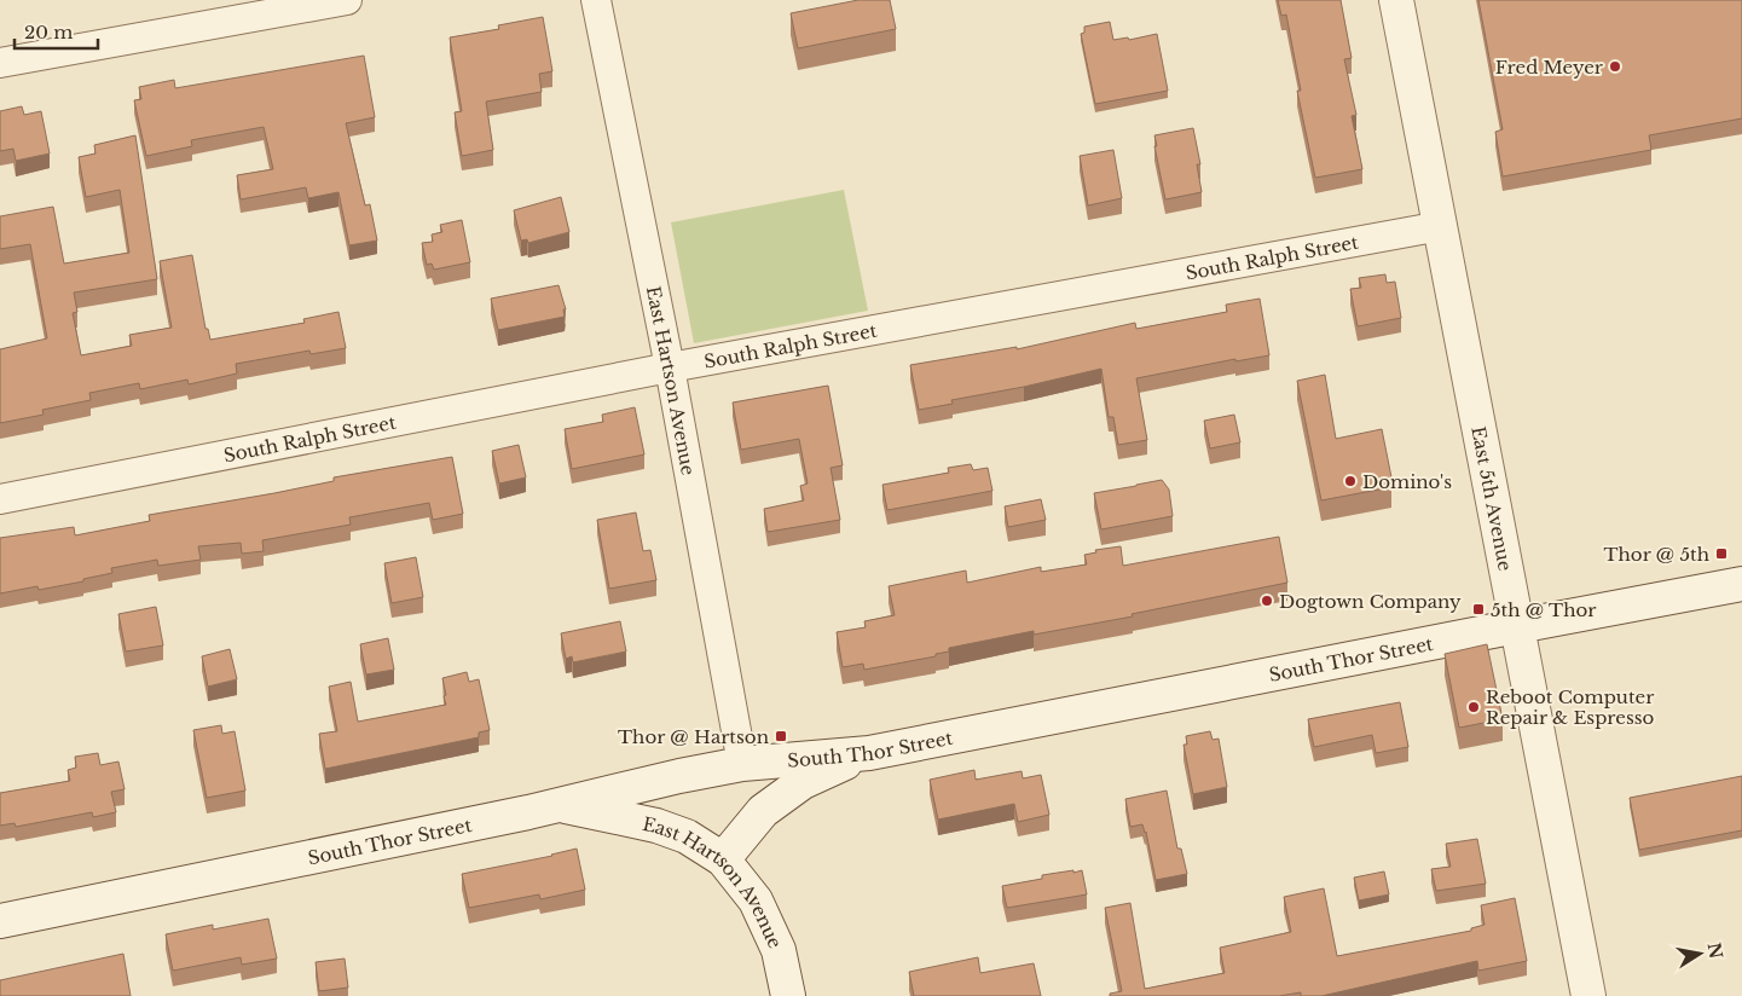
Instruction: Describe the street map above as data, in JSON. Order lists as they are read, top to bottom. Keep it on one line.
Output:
{"streets":{"main road":["East Hartson Avenue","East 5th Avenue","South Thor Street"],"street":["South Ralph Street"]},"crossings":[["South Ralph Street","East Hartson Avenue"],["South Ralph Street","East 5th Avenue"],["East Hartson Avenue","South Thor Street"],["East 5th Avenue","South Thor Street"]],"places":{"other":["Fred Meyer","Domino's","Dogtown Company","Reboot Computer Repair & Espresso"],"transit":["Thor @ 5th","5th @ Thor","Thor @ Hartson"]},"scale_bar":"20 m","north":"right"}
